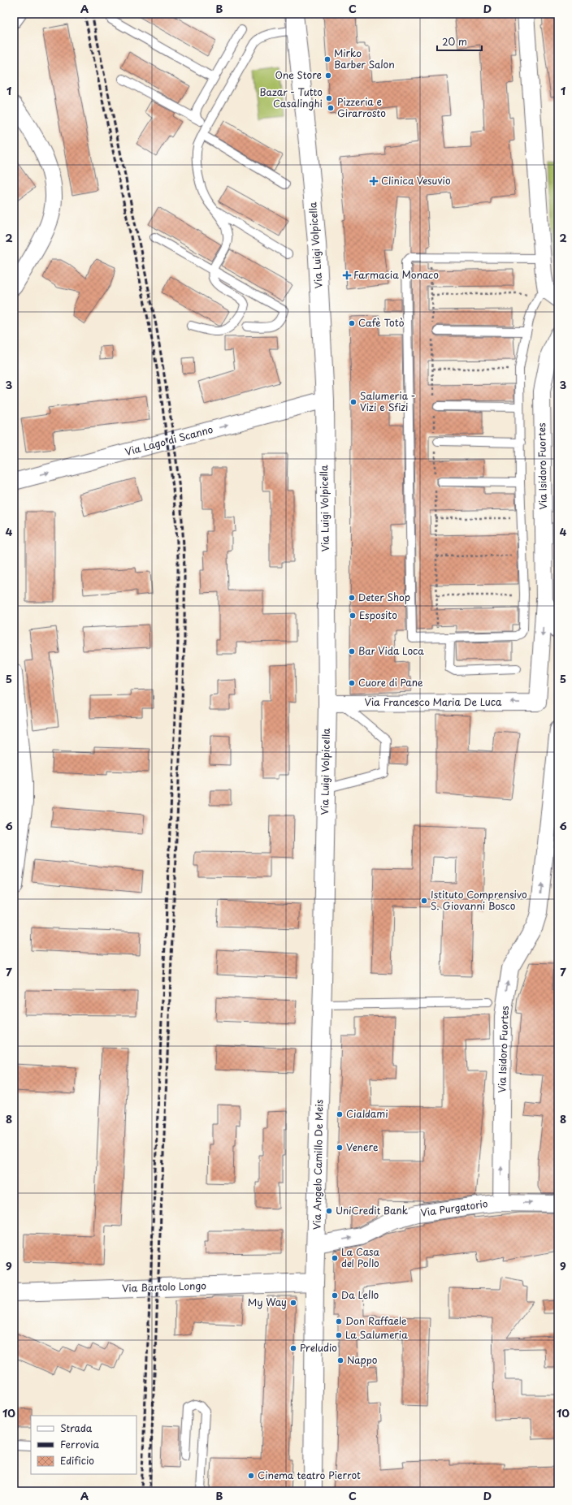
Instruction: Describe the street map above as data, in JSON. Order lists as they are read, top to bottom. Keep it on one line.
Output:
{"streets":{"street":["Via Luigi Volpicella","Via Lago di Scanno","Via Isidoro Fuortes","Via Francesco Maria De Luca","Via Angelo Camillo De Meis","Via Purgatorio","Via Bartolo Longo"]},"crossings":[["Via Luigi Volpicella","Via Lago di Scanno"],["Via Luigi Volpicella","Via Francesco Maria De Luca"],["Via Luigi Volpicella","Via Angelo Camillo De Meis"],["Via Isidoro Fuortes","Via Francesco Maria De Luca"],["Via Isidoro Fuortes","Via Purgatorio"],["Via Angelo Camillo De Meis","Via Purgatorio"],["Via Angelo Camillo De Meis","Via Bartolo Longo"]],"one_way":["Via Lago di Scanno","Via Francesco Maria De Luca","Via Purgatorio"],"places":{"other":["Mirko Barber Salon","One Store","Bazar - Tutto Casalinghi","Pizzeria e Girarrosto","Cafè Totò","Salumeria - Vizi e Sfizi","Deter Shop","Esposito","Bar Vida Loca","Cuore di Pane","Istituto Comprensivo S. Giovanni Bosco","Cialdami","Venere","UniCredit Bank","La Casa del Pollo","Da Lello","My Way","Don Raffaele","La Salumeria","Preludio","Nappo","Cinema teatro Pierrot"],"health":["Clinica Vesuvio","Farmacia Monaco"]},"legend":["Strada","Ferrovia","Edificio"],"scale_bar":"20 m","grid":{"columns":["A","B","C","D"],"rows":["1","2","3","4","5","6","7","8","9","10"]}}
